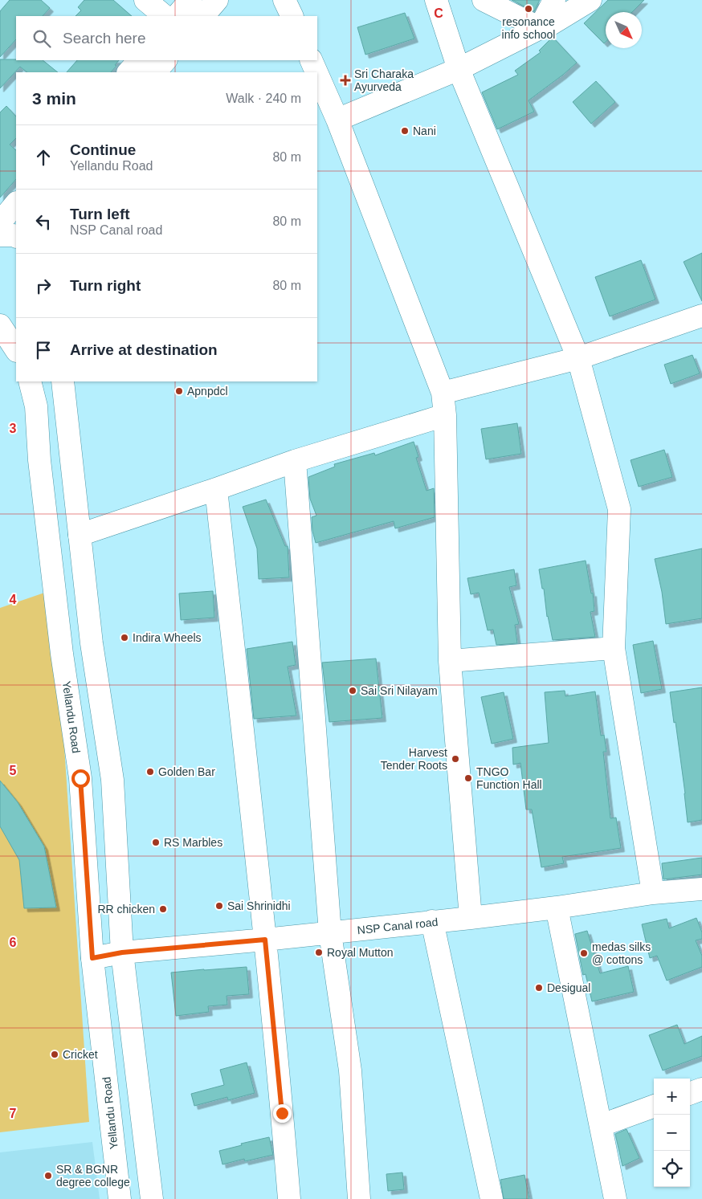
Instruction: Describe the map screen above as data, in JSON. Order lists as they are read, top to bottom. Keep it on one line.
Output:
{"streets":{"street":["Yellandu Road","NSP Canal road"]},"crossings":[["Yellandu Road","NSP Canal road"]],"places":{"other":["resonance info school","Nani","Apnpdcl","Indira Wheels","Sai Sri Nilayam","Harvest Tender Roots","Golden Bar","TNGO Function Hall","RS Marbles","Sai Shrinidhi","RR chicken","Royal Mutton","medas silks @ cottons","Desigual","Cricket","SR & BGNR degree college"],"health":["Sri Charaka Ayurveda"]},"north":"bottom right","page":{"search":"Search here","heading":["3 min","Walk · 240 m"],"list":[["Continue","Yellandu Road","80 m"],["Turn left","NSP Canal road","80 m"],["Turn right","80 m"],"Arrive at destination"],"map_buttons":["+","−"]},"grid":{"columns":["C"],"rows":["3","4","5","6","7"]}}
